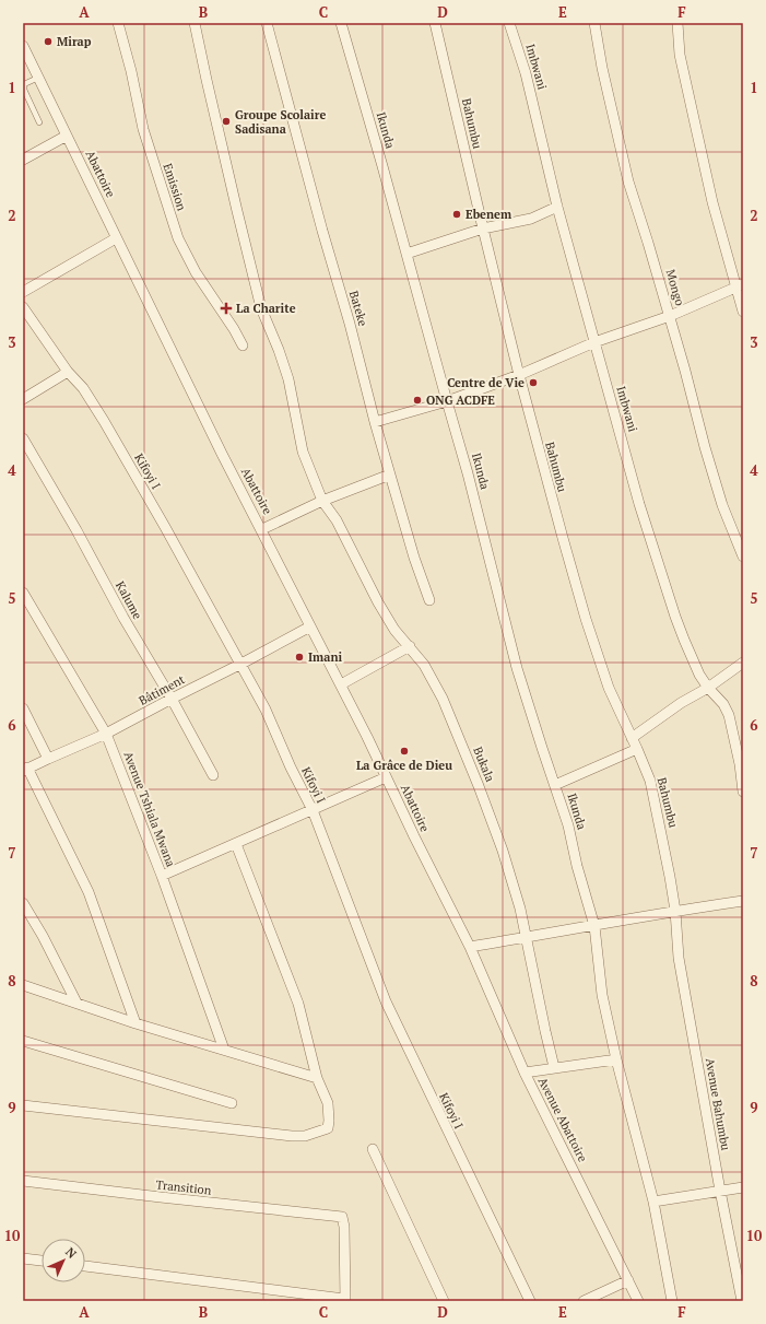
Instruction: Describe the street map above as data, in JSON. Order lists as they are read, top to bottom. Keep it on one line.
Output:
{"streets":{"street":["Imbwani","Bahumbu","Ikunda","Abattoire","Emission","Mongo","Bateke","Kifoyi I","Kalume","Bâtiment","Bukala","Avenue Tshiala Mwana","Avenue Bahumbu","Avenue Abattoire","Transition"]},"crossings":[["Bahumbu","Avenue Bahumbu"],["Abattoire","Bâtiment"],["Abattoire","Avenue Abattoire"],["Kifoyi I","Bâtiment"],["Kalume","Bâtiment"],["Bâtiment","Avenue Tshiala Mwana"]],"places":{"other":["Mirap","Groupe Scolaire Sadisana","Ebenem","Centre de Vie","ONG ACDFE","Imani","La Grâce de Dieu"],"health":["La Charite"]},"north":"top right","grid":{"columns":["A","B","C","D","E","F"],"rows":["1","2","3","4","5","6","7","8","9","10"]}}
